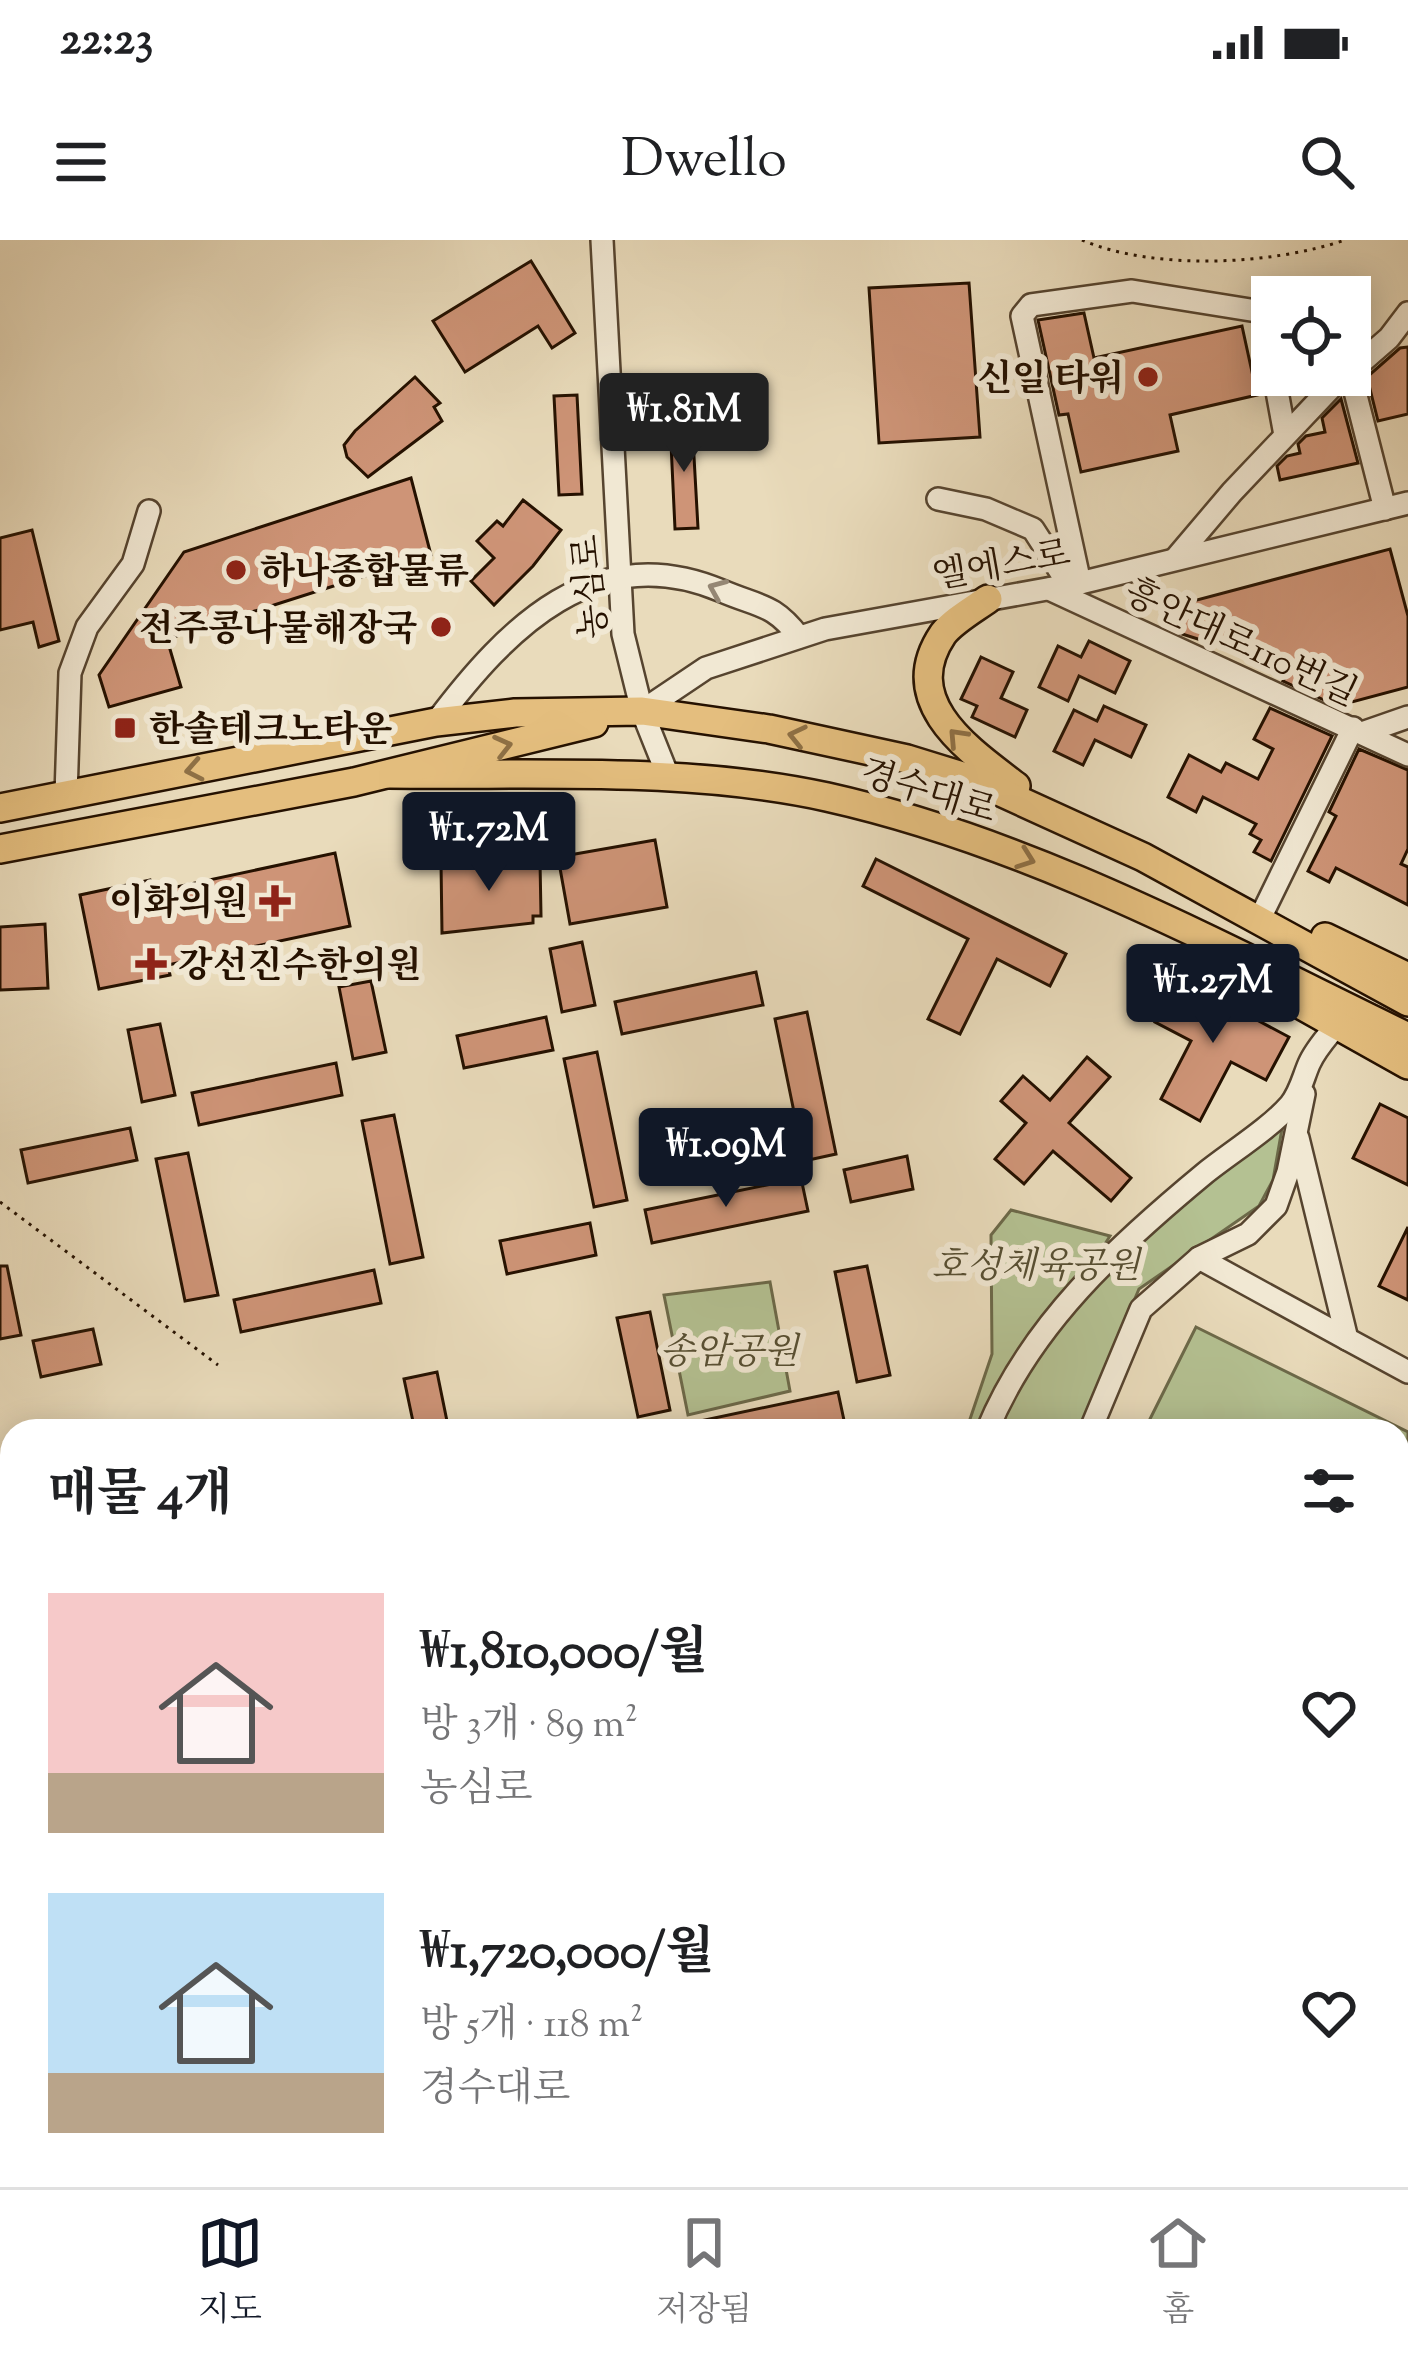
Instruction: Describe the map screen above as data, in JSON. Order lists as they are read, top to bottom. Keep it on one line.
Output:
{"streets":{"main road":["경수대로"],"street":["엘에스로","농심로","흥안대로110번길"]},"crossings":[["엘에스로","농심로"],["엘에스로","흥안대로110번길"],["엘에스로","경수대로"],["농심로","경수대로"]],"parks":["호성체육공원","송암공원"],"places":{"other":["신일 타워","하나종합물류","전주콩나물해장국"],"transit":["한솔테크노타운"],"health":["이화의원","강선진수한의원"]},"page":{"status":"22:23","header":"Dwello","price":["₩1.81M","₩1.72M","₩1.27M","₩1.09M"],"heading":"매물 4개","list":[{"name":"₩1,810,000/월","note":"방 3개 · 89 m² · 농심로"},{"name":"₩1,720,000/월","note":"방 5개 · 118 m² · 경수대로"}],"tabs":["지도","저장됨","홈"]}}
